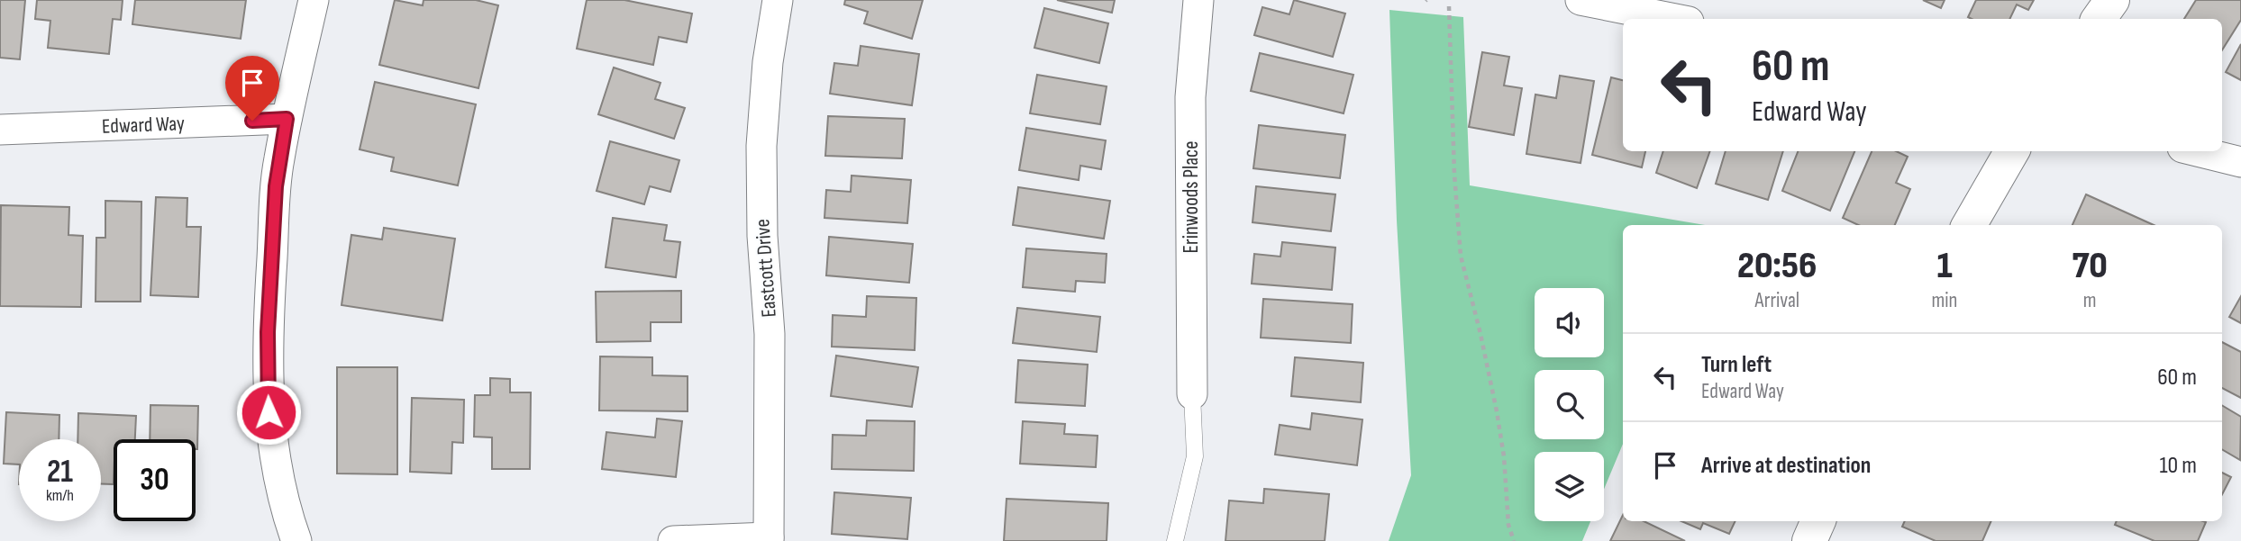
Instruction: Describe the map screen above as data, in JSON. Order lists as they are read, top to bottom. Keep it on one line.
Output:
{"streets":{"street":["Edward Way","Erinwoods Place","Eastcott Drive"]},"page":{"turn":["60 m","Edward Way"],"eta":["20:56","Arrival","1","min","70","m"],"list":[{"name":"Turn left","note":"Edward Way","value":"60 m"},{"name":"Arrive at destination","value":"10 m"}],"speed":"21 km/h","limit":"30"}}
